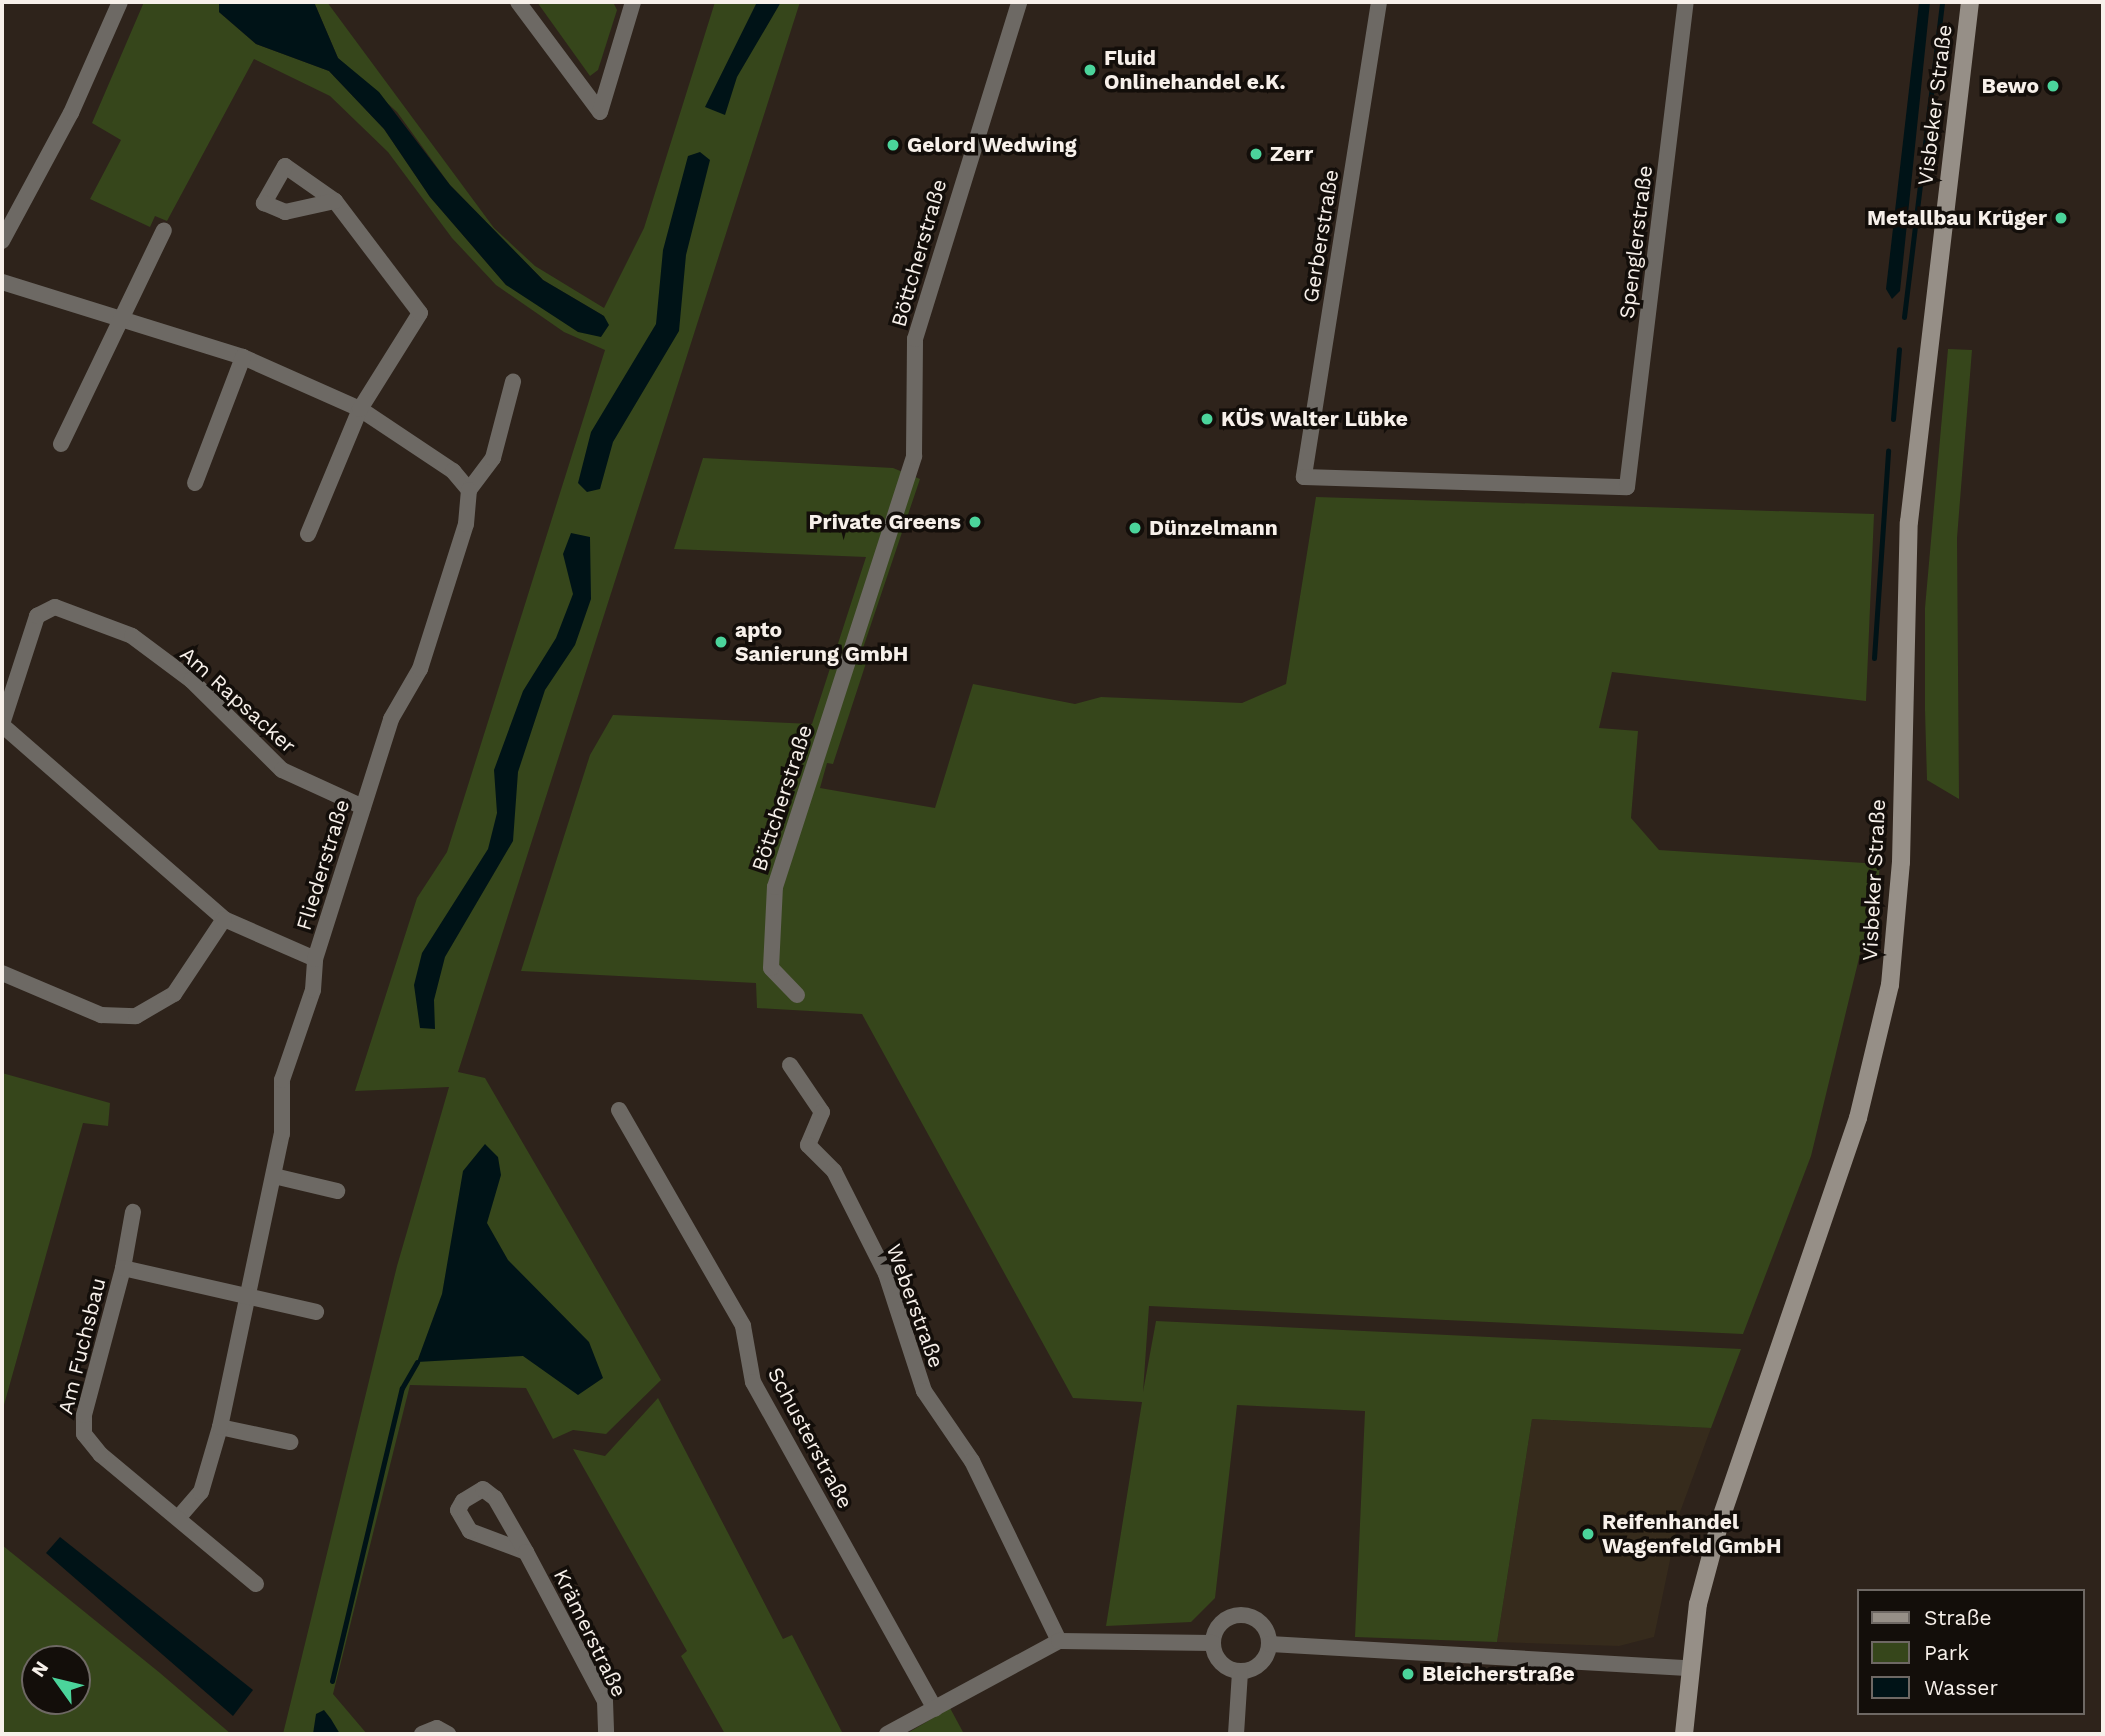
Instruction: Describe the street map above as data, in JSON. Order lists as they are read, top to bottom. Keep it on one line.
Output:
{"streets":{"main road":["Visbeker Straße"],"street":["Gerberstraße","Spenglerstraße","Böttcherstraße","Am Rapsacker","Fliederstraße","Weberstraße","Am Fuchsbau","Schusterstraße","Krämerstraße"]},"crossings":[["Gerberstraße","Spenglerstraße"],["Am Rapsacker","Fliederstraße"]],"places":["Fluid Onlinehandel e.K.","Bewo","Gelord Wedwing","Zerr","Metallbau Krüger","KÜS Walter Lübke","Private Greens","Dünzelmann","apto Sanierung GmbH","Reifenhandel Wagenfeld GmbH","Bleicherstraße"],"legend":["Straße","Park","Wasser"],"north":"top left"}
